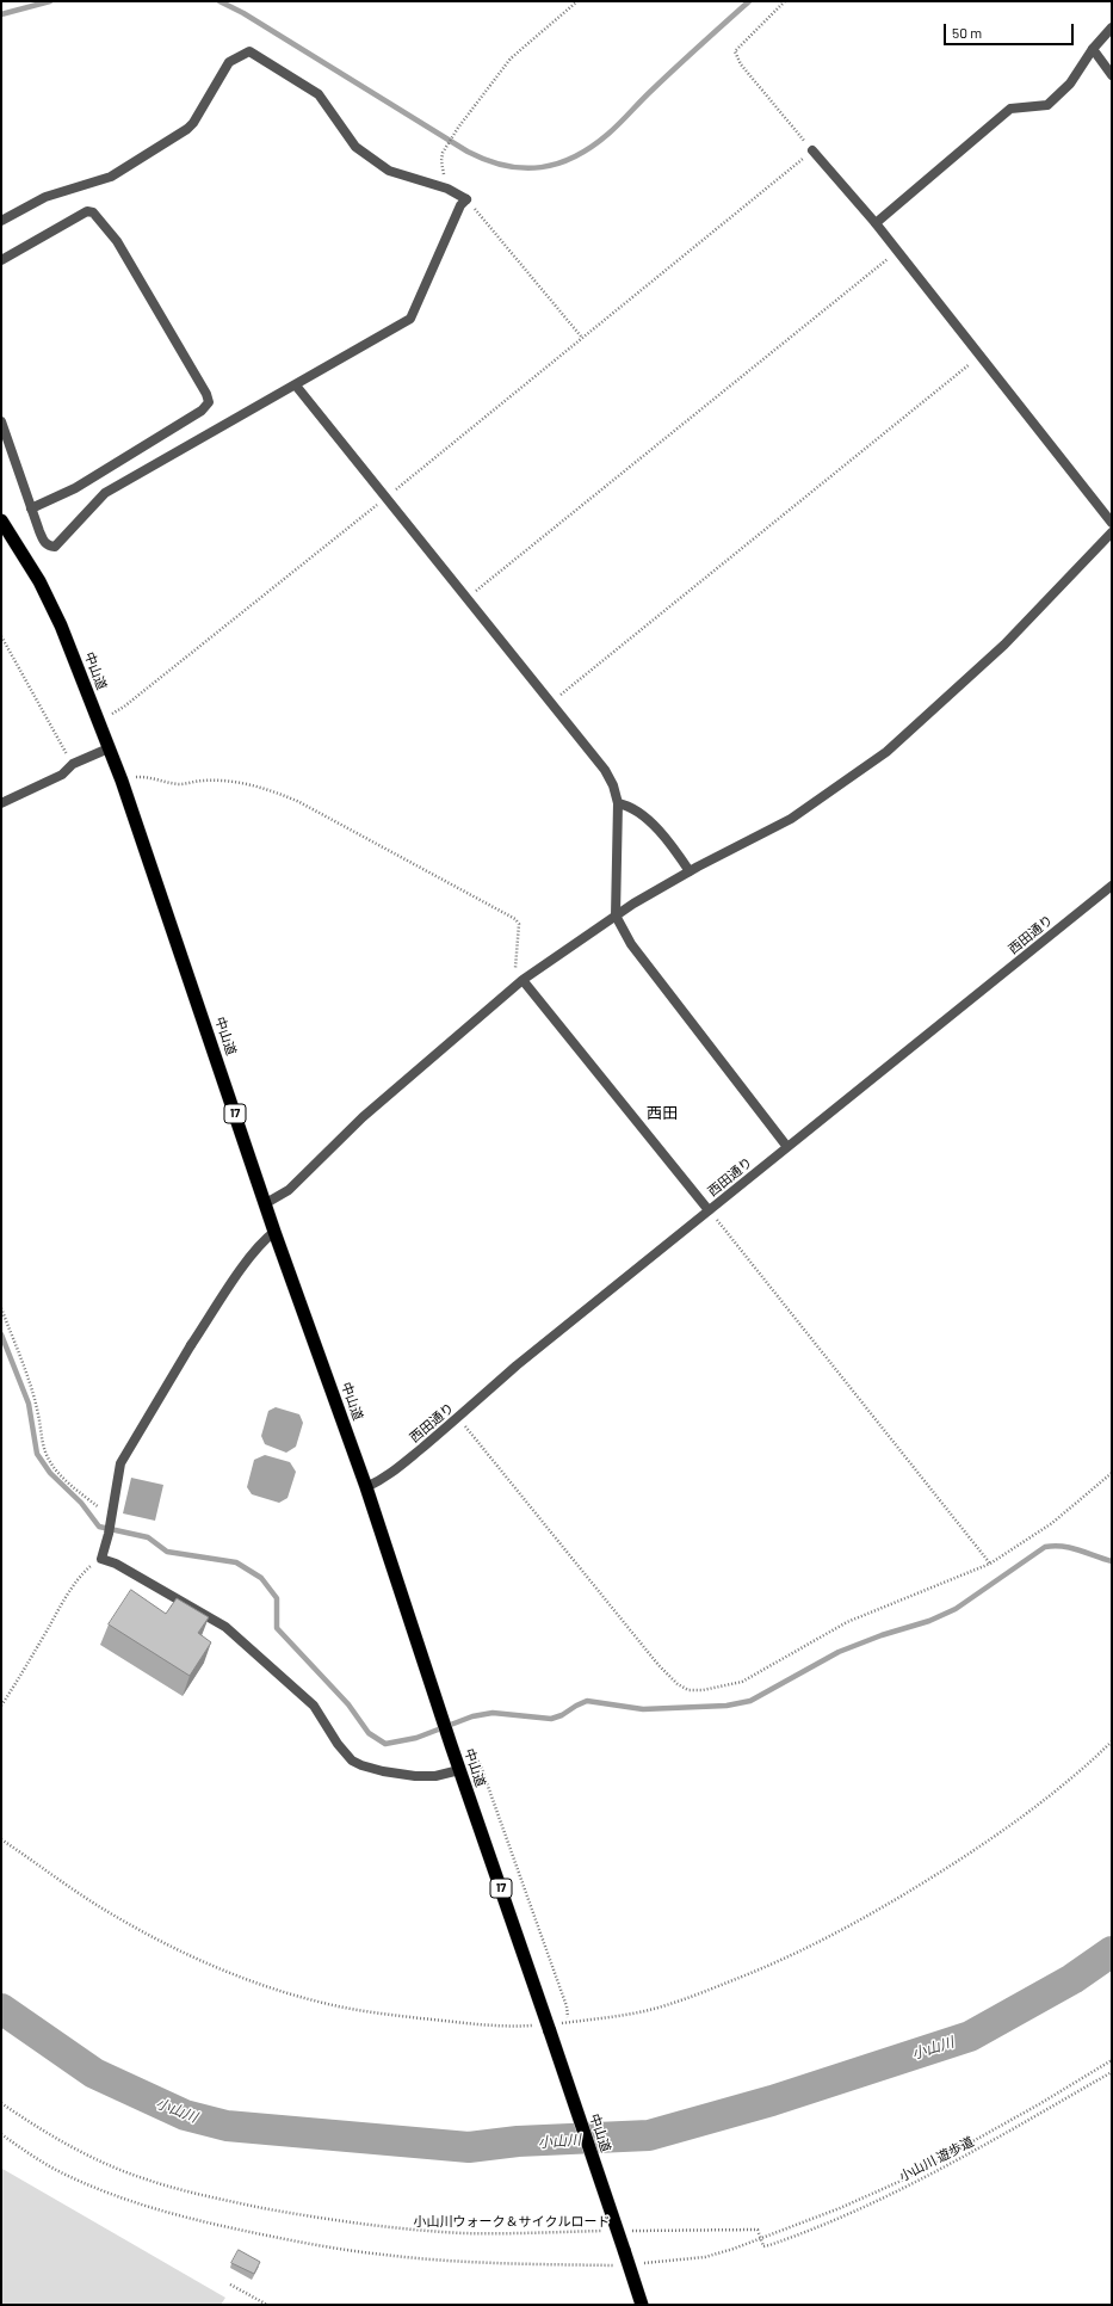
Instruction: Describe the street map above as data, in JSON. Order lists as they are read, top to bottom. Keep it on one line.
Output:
{"streets":{"highway":["中山道","17"],"street":["西田通り"],"path":["小山川 遊歩道","小山川ウォーク＆サイクルロード"]},"crossings":[["中山道","西田通り"]],"districts":["西田"],"water":["小山川"],"scale_bar":"50 m"}
